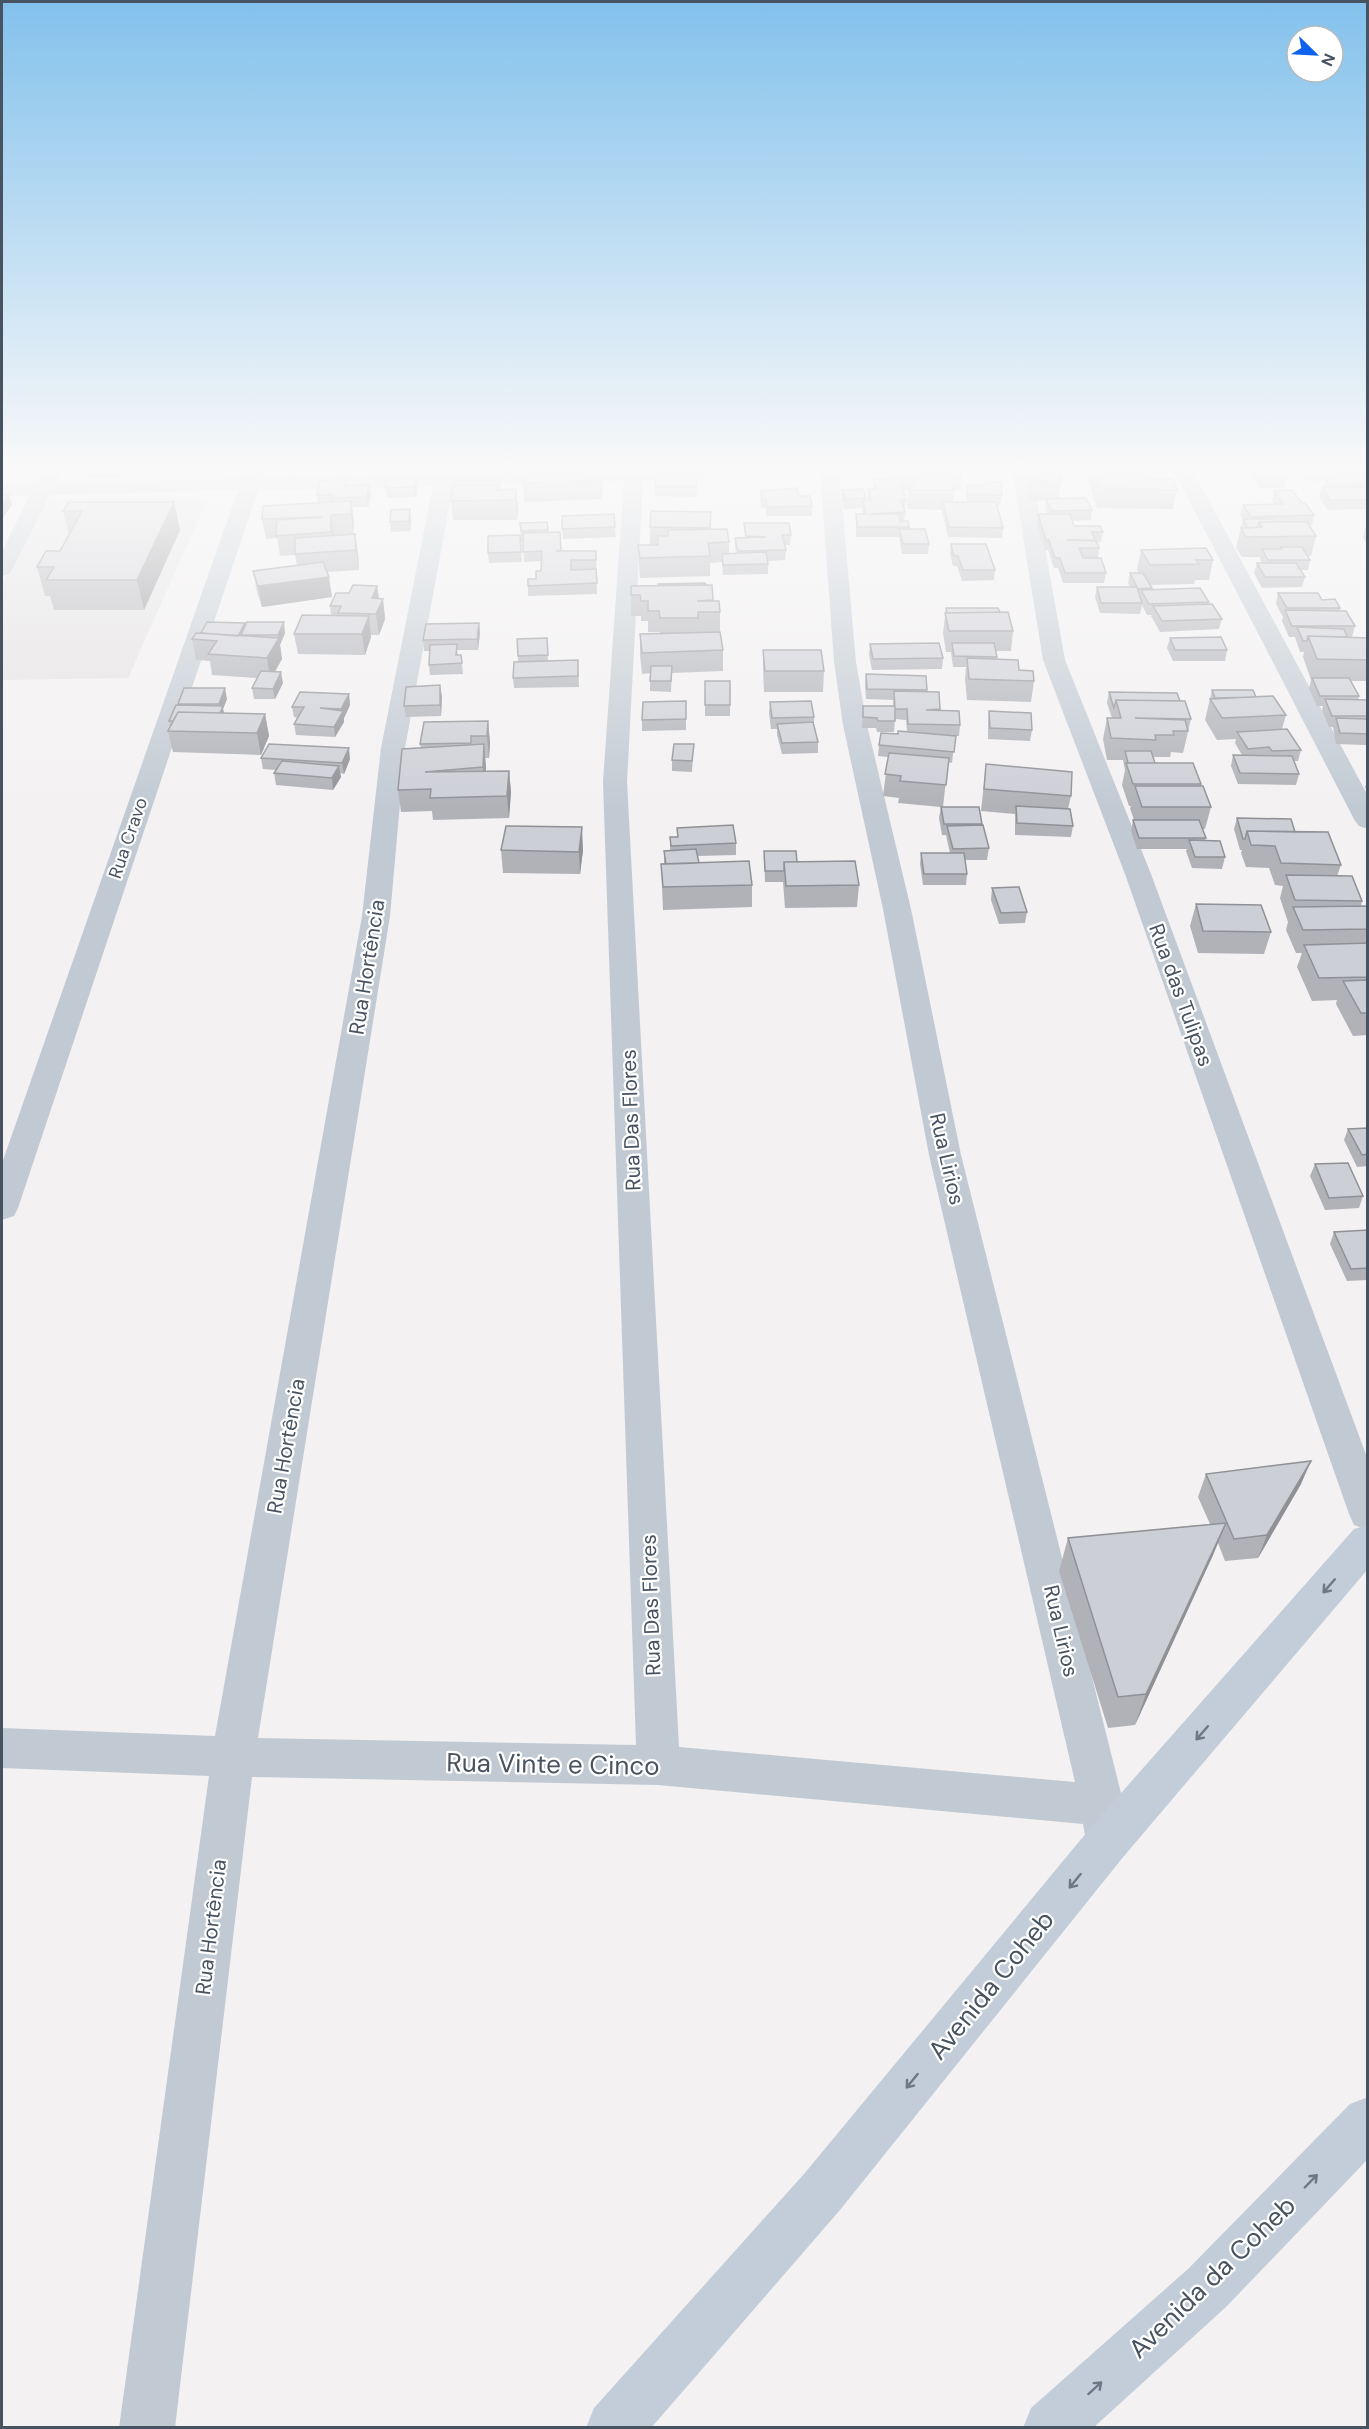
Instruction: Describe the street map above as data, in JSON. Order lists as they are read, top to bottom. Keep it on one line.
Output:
{"streets":{"main road":["Avenida Coheb","Avenida da Coheb"],"street":["Rua Cravo","Rua Hortência","Rua das Tulipas","Rua Das Flores","Rua Lirios","Rua Vinte e Cinco"]},"crossings":[["Rua Hortência","Rua Vinte e Cinco"],["Rua Das Flores","Rua Vinte e Cinco"],["Rua Lirios","Rua Vinte e Cinco"],["Rua Lirios","Avenida Coheb"],["Rua Vinte e Cinco","Avenida Coheb"]],"one_way":["Avenida Coheb","Avenida da Coheb"],"north":"bottom right"}
